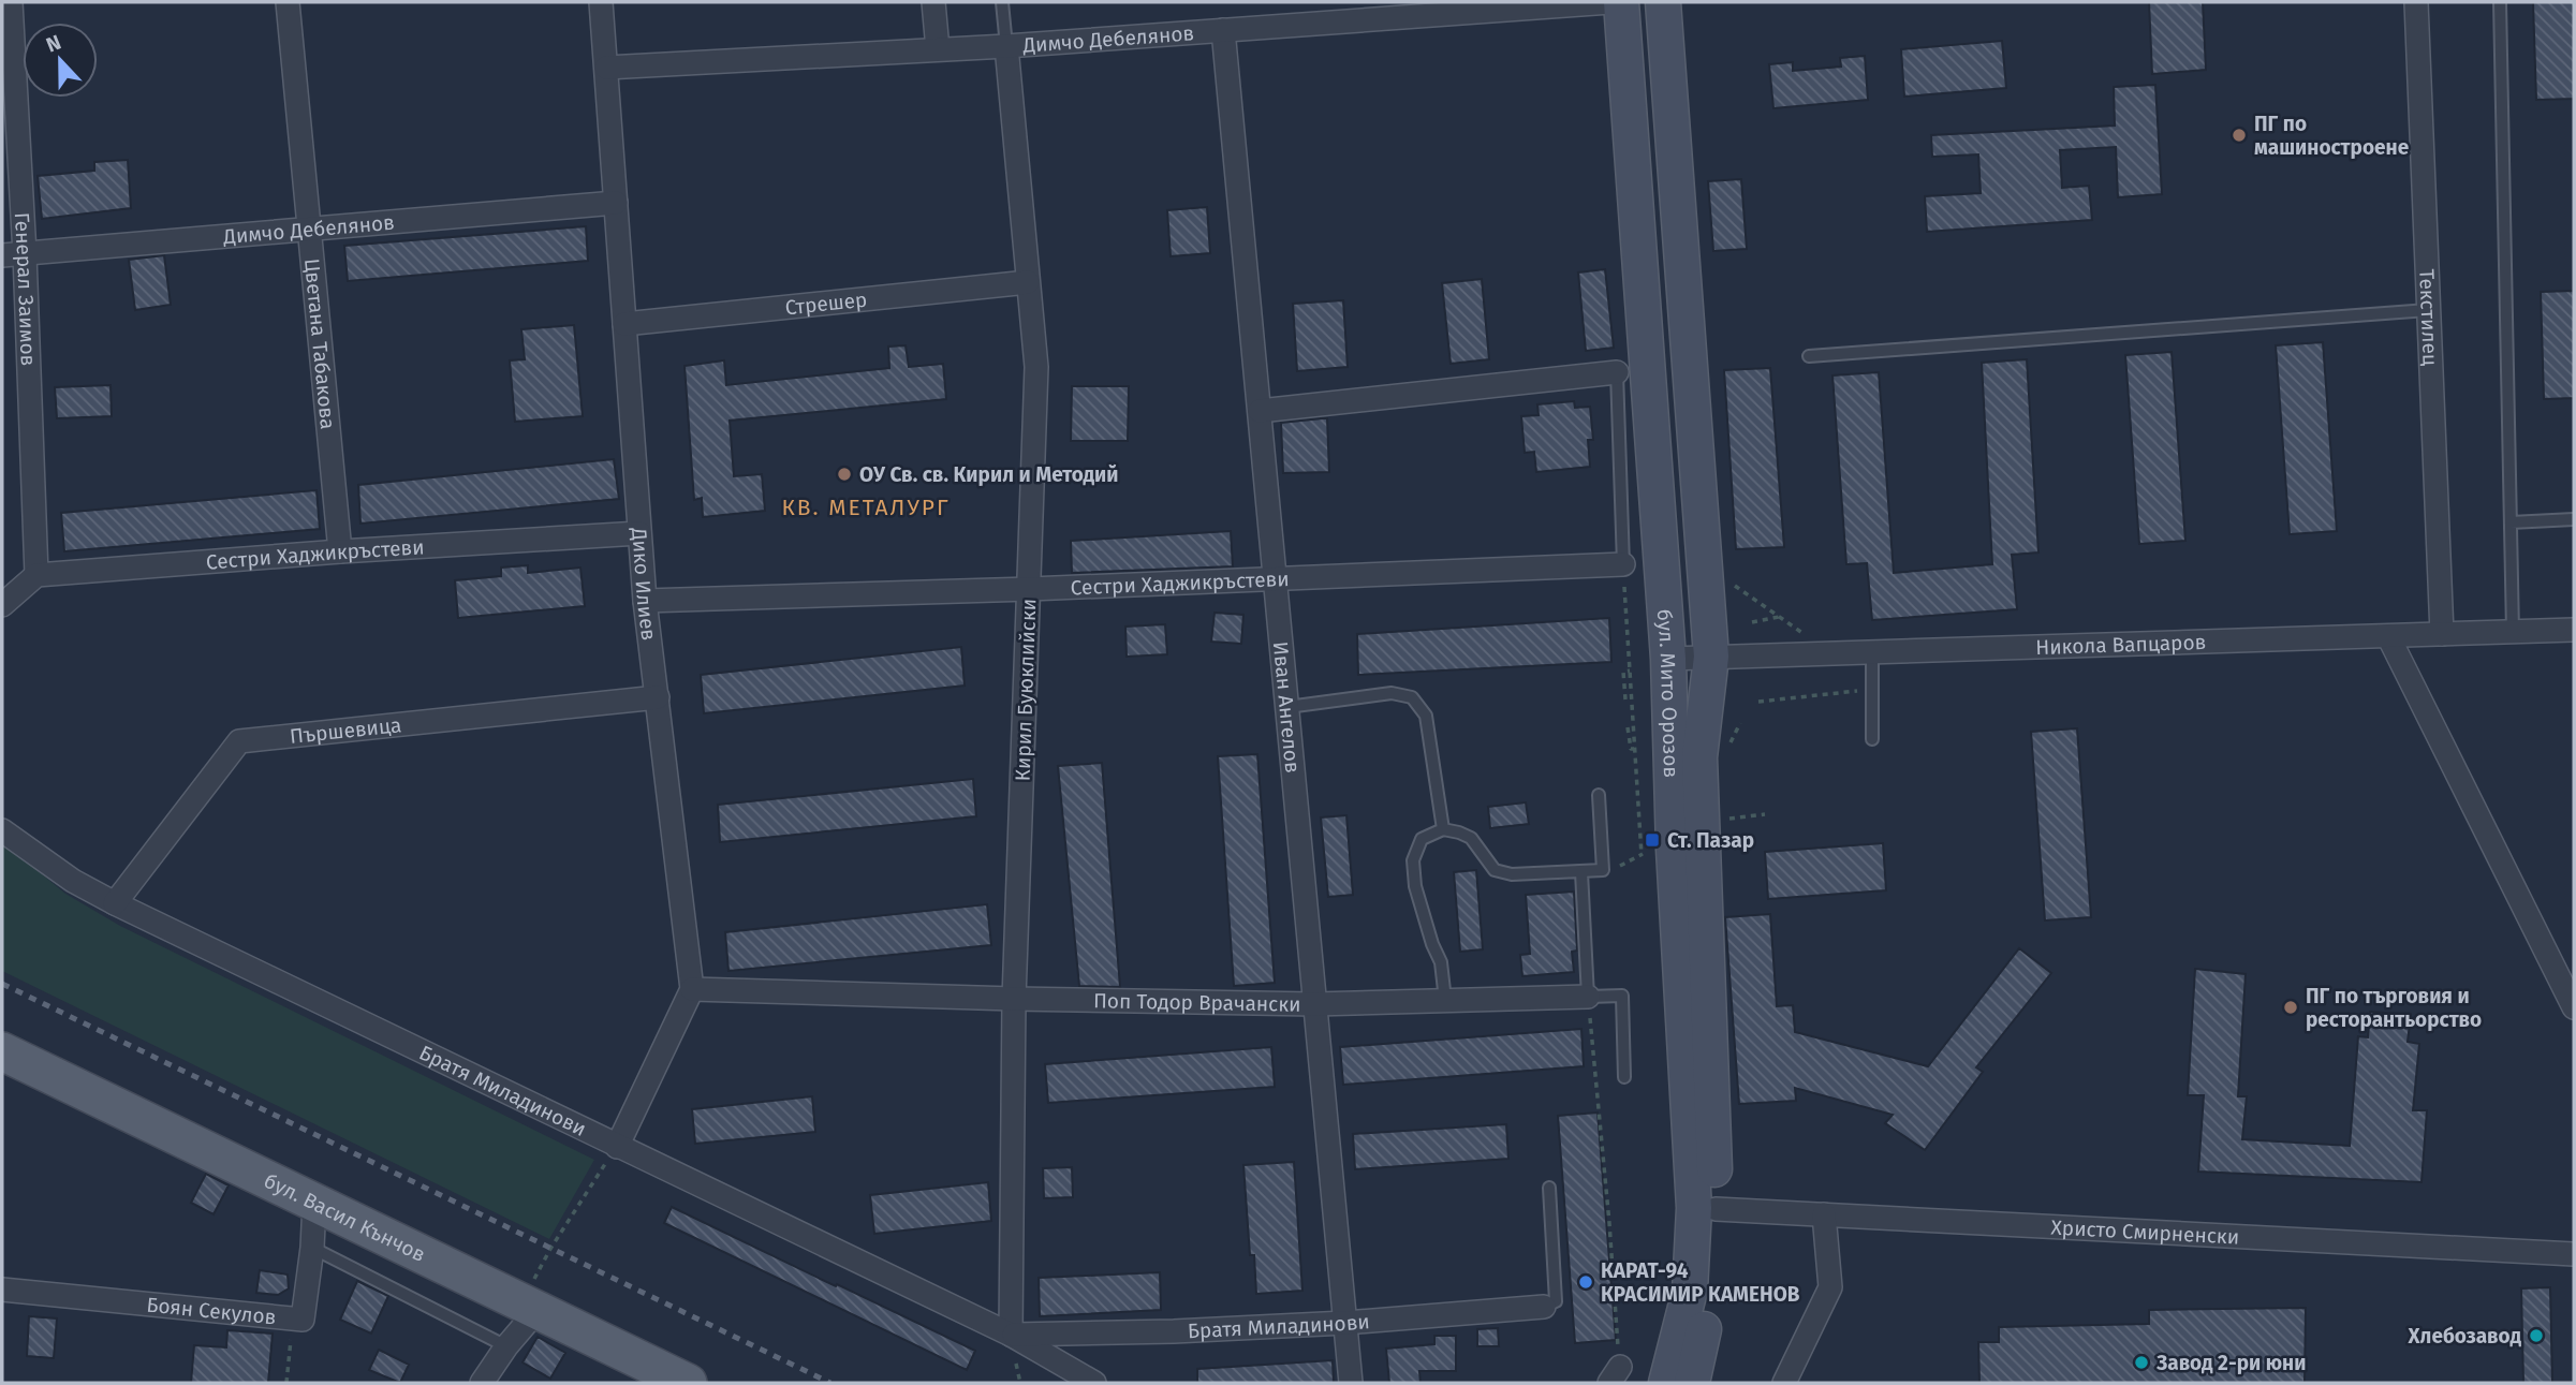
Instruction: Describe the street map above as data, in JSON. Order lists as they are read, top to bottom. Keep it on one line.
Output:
{"streets":{"main road":["бул. Мито Орозов","бул. Васил Кънчов"],"street":["Димчо Дебелянов","Генерал Заимов","Стрешер","Текстилец","Цветана Табакова","Сестри Хаджикръстеви","Дико Илиев","Никола Вапцаров","Кирил Буюклийски","Иван Ангелов","Пършевица","Поп Тодор Врачански","Братя Миладинови","Христо Смирненски","Боян Секулов"]},"crossings":[["Димчо Дебелянов","Генерал Заимов"],["Димчо Дебелянов","Цветана Табакова"],["Димчо Дебелянов","Дико Илиев"],["Димчо Дебелянов","Кирил Буюклийски"],["Димчо Дебелянов","Иван Ангелов"],["Генерал Заимов","Сестри Хаджикръстеви"],["Стрешер","Дико Илиев"],["Стрешер","Кирил Буюклийски"],["Текстилец","Никола Вапцаров"],["Цветана Табакова","Сестри Хаджикръстеви"],["Сестри Хаджикръстеви","Дико Илиев"],["Сестри Хаджикръстеви","Кирил Буюклийски"],["Сестри Хаджикръстеви","Иван Ангелов"],["Дико Илиев","Пършевица"],["Дико Илиев","Поп Тодор Врачански"],["Никола Вапцаров","бул. Мито Орозов"],["Кирил Буюклийски","Поп Тодор Врачански"],["Кирил Буюклийски","Братя Миладинови"],["бул. Мито Орозов","Христо Смирненски"],["Иван Ангелов","Поп Тодор Врачански"],["Иван Ангелов","Братя Миладинови"],["Пършевица","Братя Миладинови"],["бул. Васил Кънчов","Боян Секулов"]],"districts":["КВ. МЕТАЛУРГ"],"places":{"other":["ПГ по машиностроене","ОУ Св. св. Кирил и Методий","ПГ по търговия и ресторантьорство","КАРАТ-94 КРАСИМИР КАМЕНОВ","Хлебозавод","Завод 2-ри юни"],"transit":["Ст. Пазар"]},"north":"top"}
